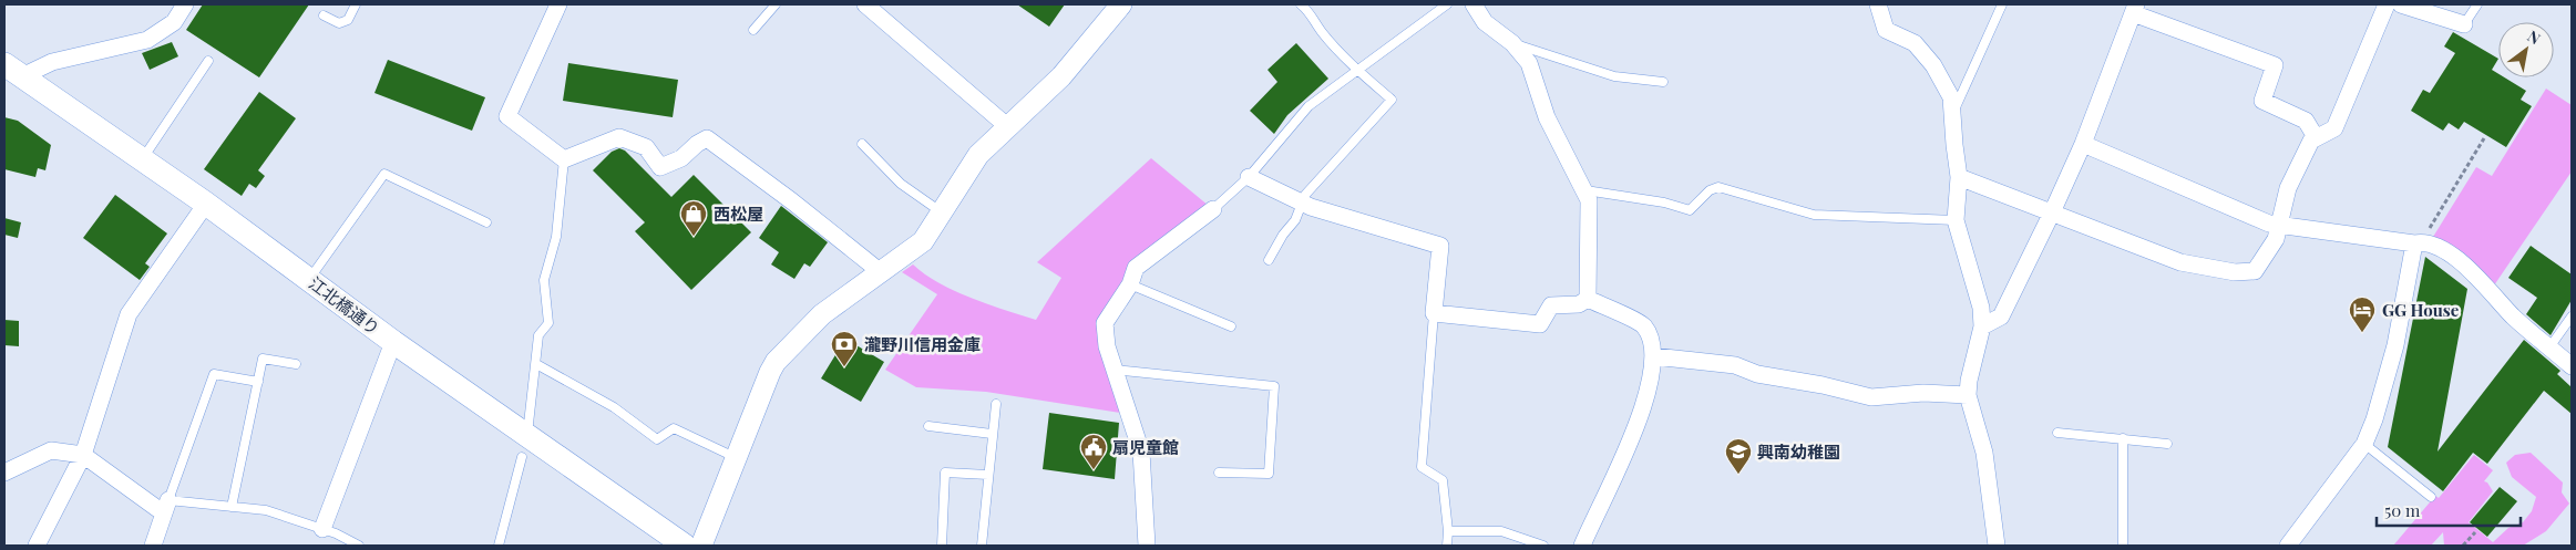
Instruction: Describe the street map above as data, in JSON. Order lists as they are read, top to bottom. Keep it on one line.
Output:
{"streets":{"main road":["江北橋通り"]},"places":{"shop":["西松屋"],"hotel":["GG House"],"bank":["瀧野川信用金庫"],"public building":["扇児童館"],"school or university":["興南幼稚園"]},"scale_bar":"50 m","north":"top right"}
